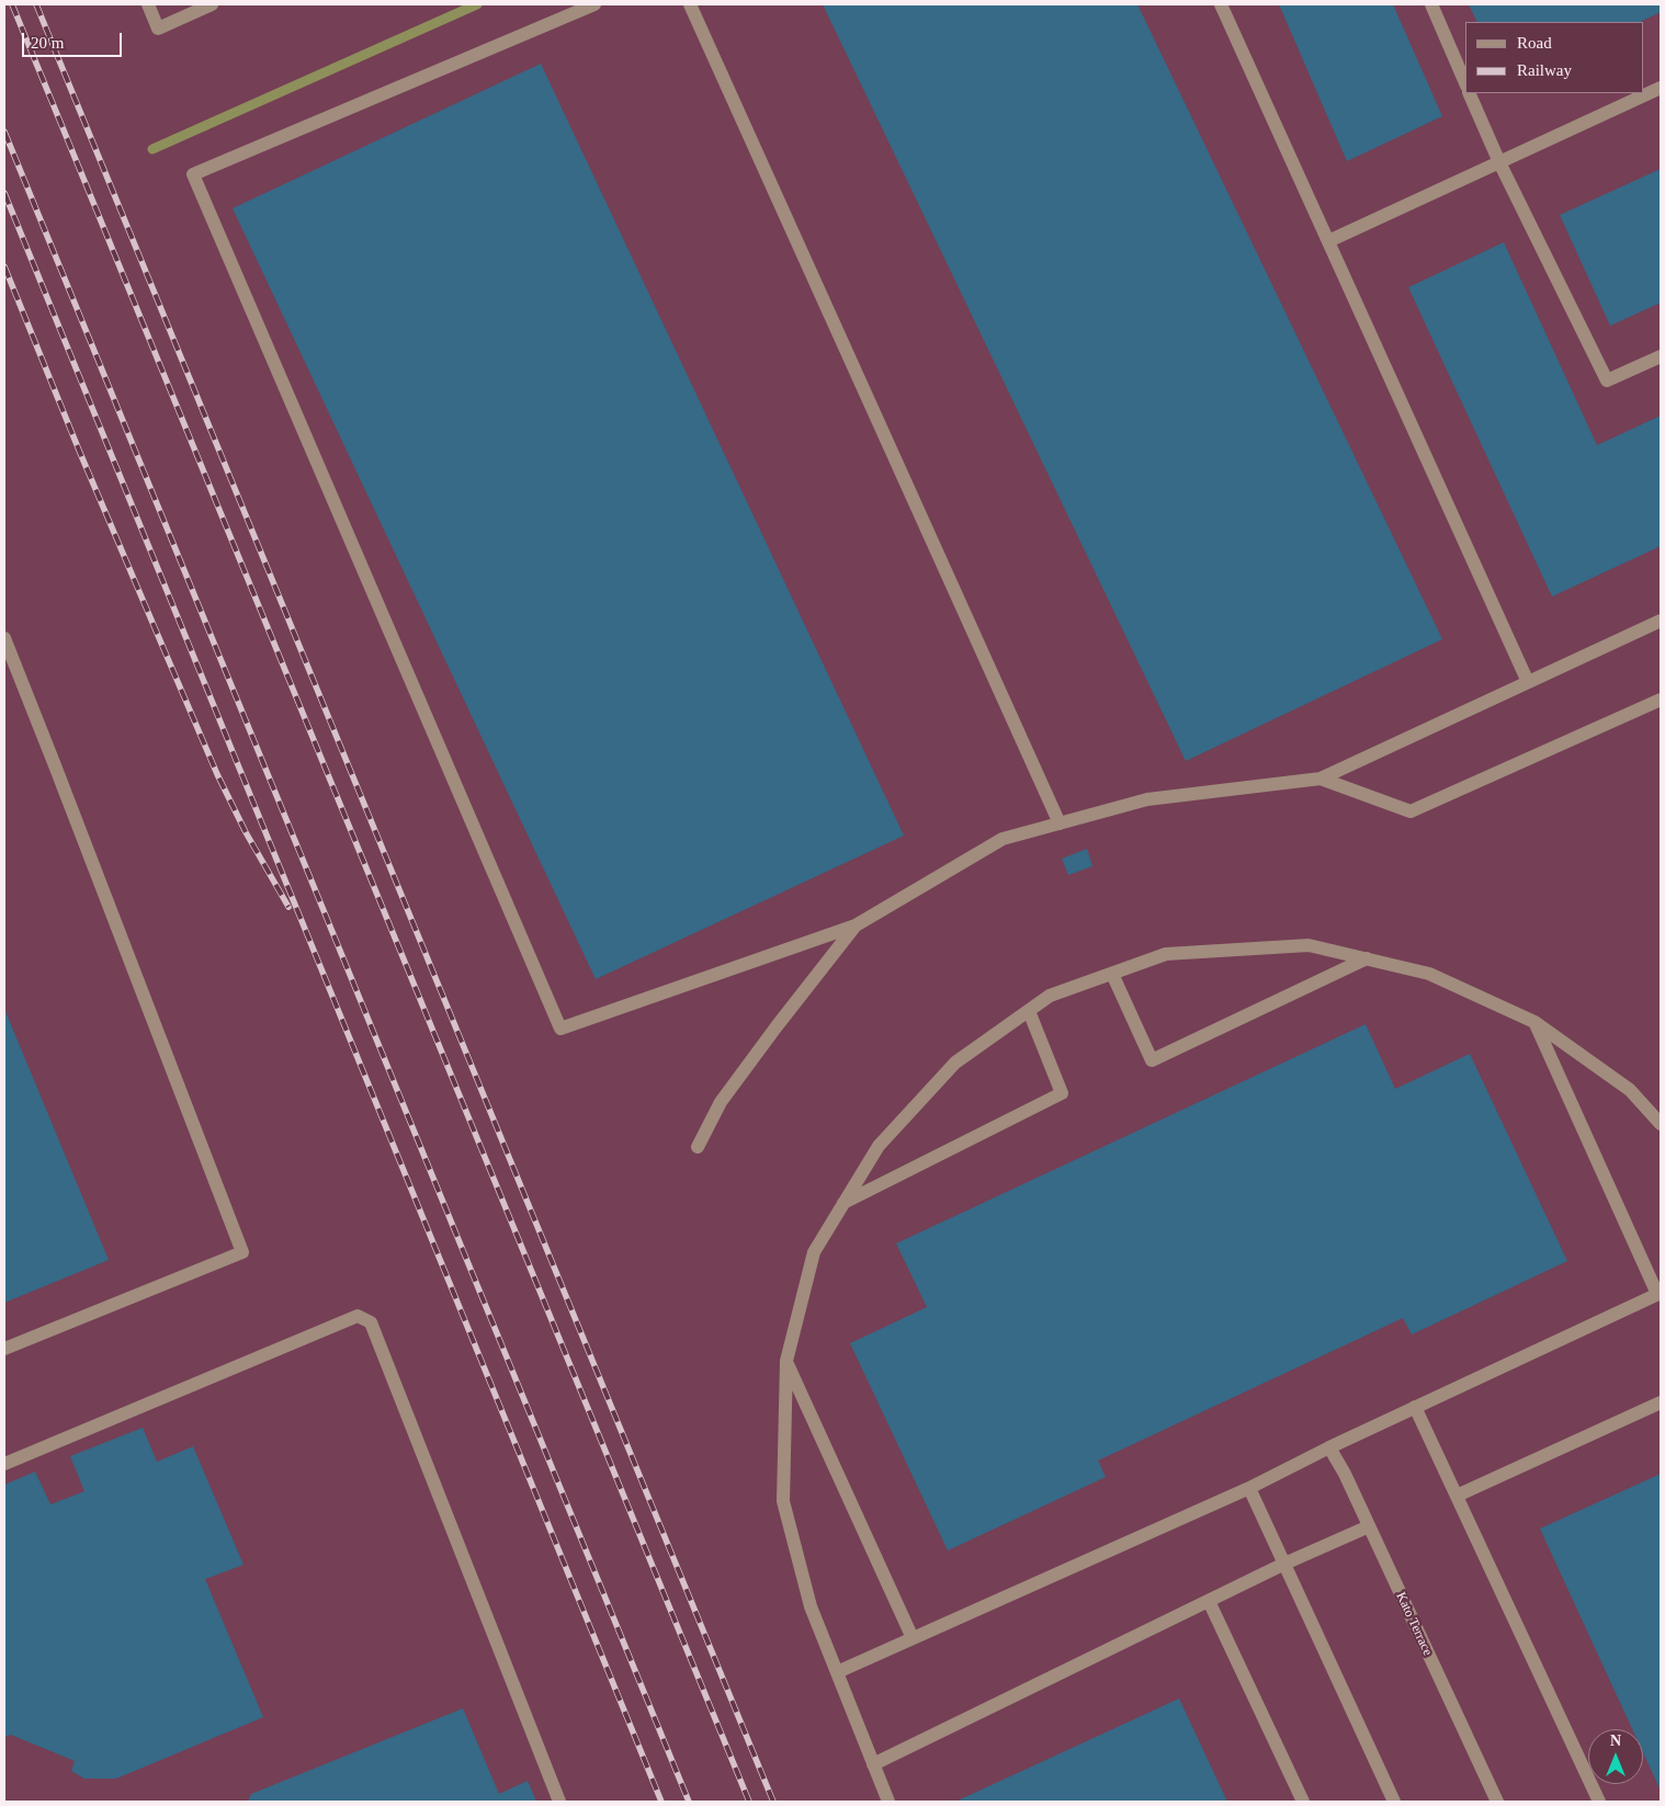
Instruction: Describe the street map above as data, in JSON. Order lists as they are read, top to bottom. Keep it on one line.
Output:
{"streets":{"street":["Kato Terrace"]},"legend":["Road","Railway"],"scale_bar":"20 m","north":"top"}
